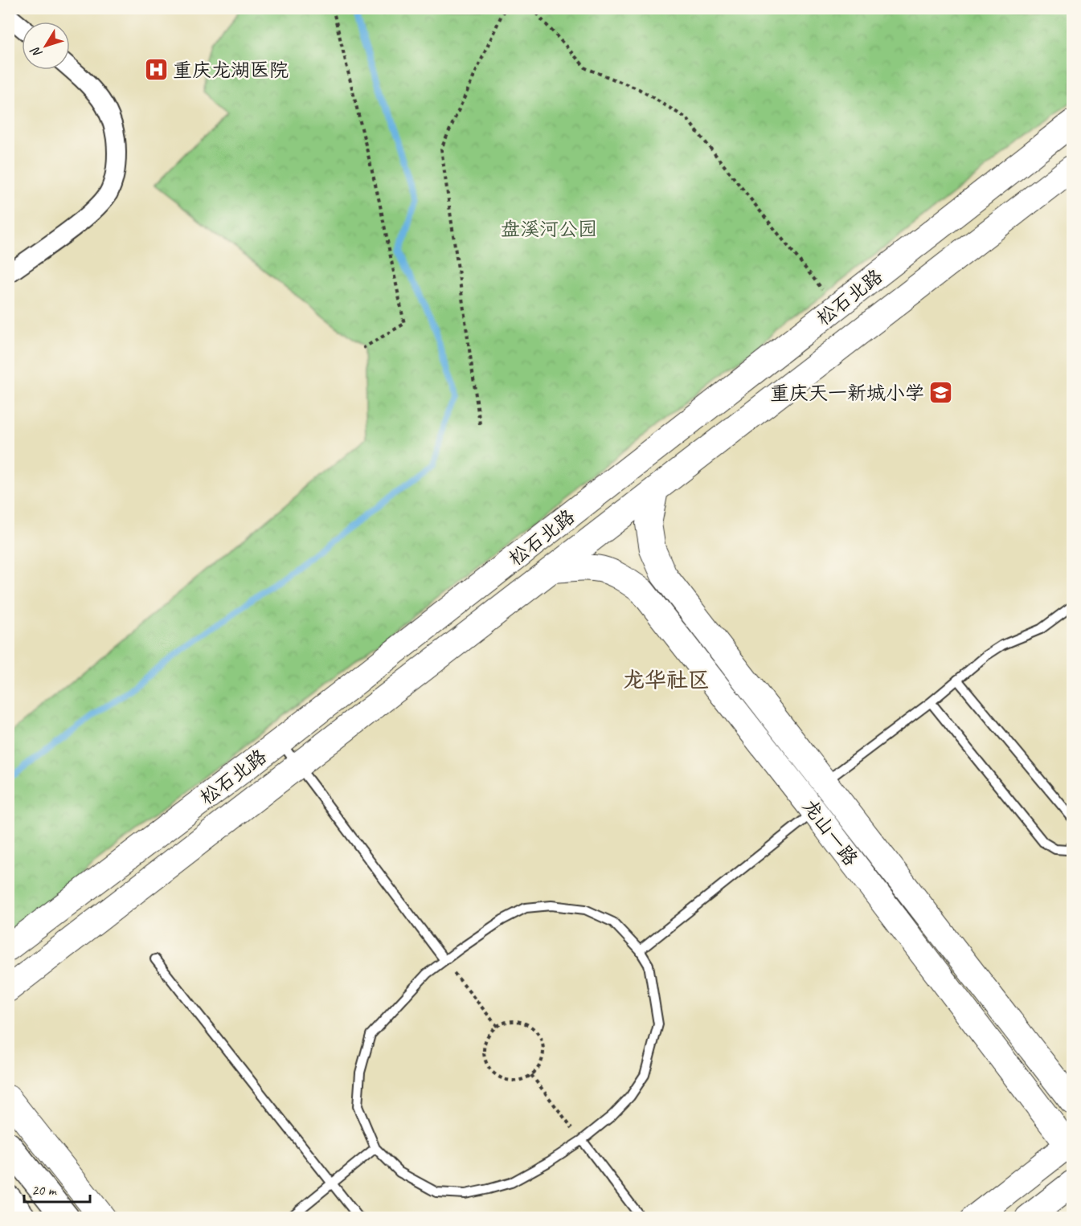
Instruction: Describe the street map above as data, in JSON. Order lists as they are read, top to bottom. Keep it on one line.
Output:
{"streets":{"main road":["松石北路","龙山一路"]},"crossings":[["松石北路","龙山一路"]],"districts":["龙华社区"],"parks":["盘溪河公园"],"places":{"hospital":["重庆龙湖医院"],"school or university":["重庆天一新城小学"]},"scale_bar":"20 m","north":"bottom left"}
